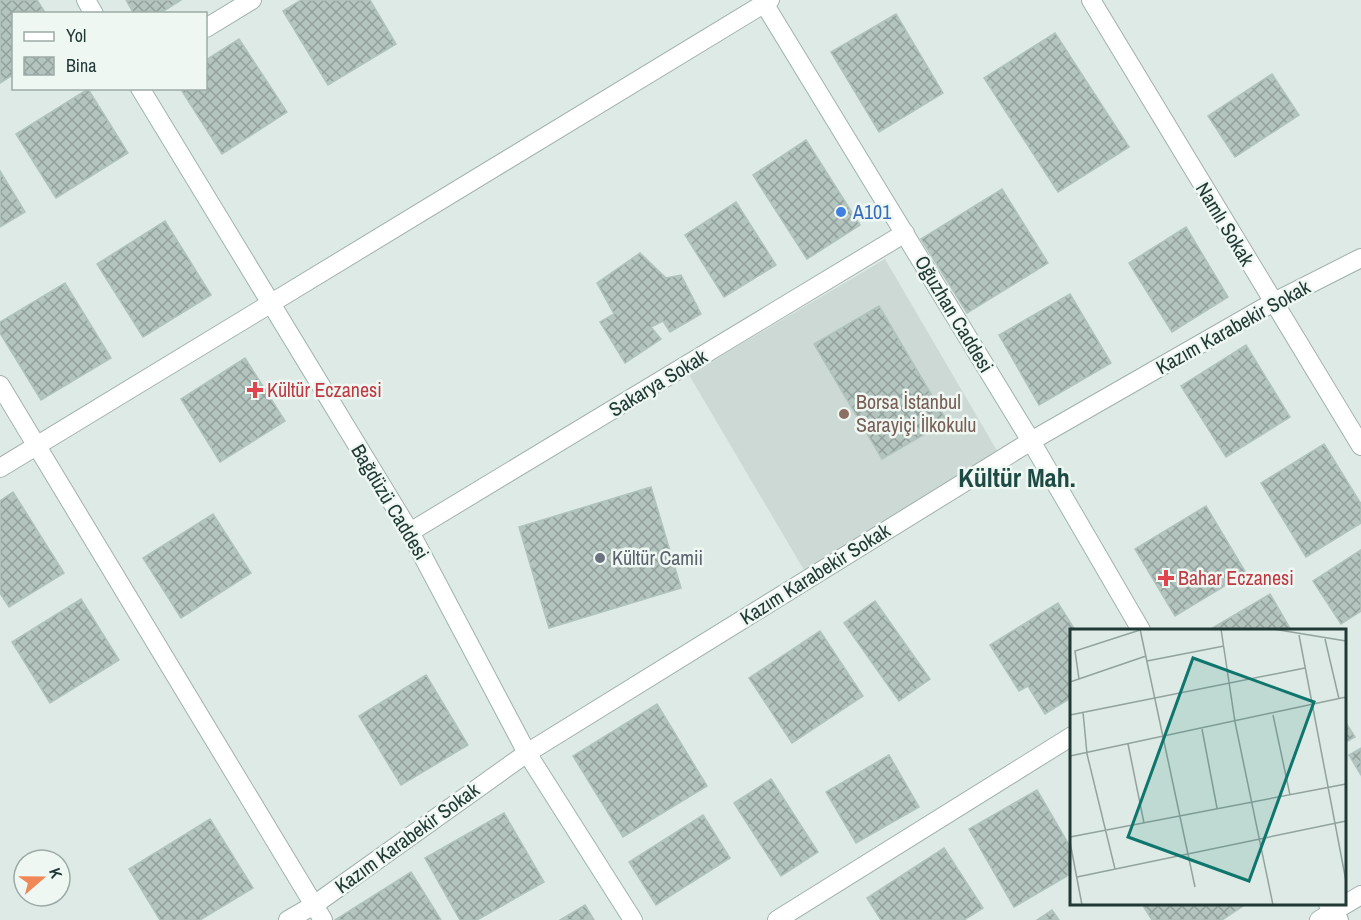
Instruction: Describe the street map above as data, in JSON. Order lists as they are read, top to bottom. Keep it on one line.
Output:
{"streets":{"street":["Namlı Sokak","Oğuzhan Caddesi","Kazım Karabekir Sokak","Sakarya Sokak","Bağdüzü Caddesi"]},"crossings":[["Namlı Sokak","Kazım Karabekir Sokak"],["Oğuzhan Caddesi","Kazım Karabekir Sokak"],["Oğuzhan Caddesi","Sakarya Sokak"],["Kazım Karabekir Sokak","Bağdüzü Caddesi"],["Sakarya Sokak","Bağdüzü Caddesi"]],"districts":["Kültür Mah."],"places":{"other":["A101","Borsa İstanbul Sarayiçi İlkokulu","Kültür Camii"],"health":["Kültür Eczanesi","Bahar Eczanesi"]},"legend":["Yol","Bina"],"north":"right"}
